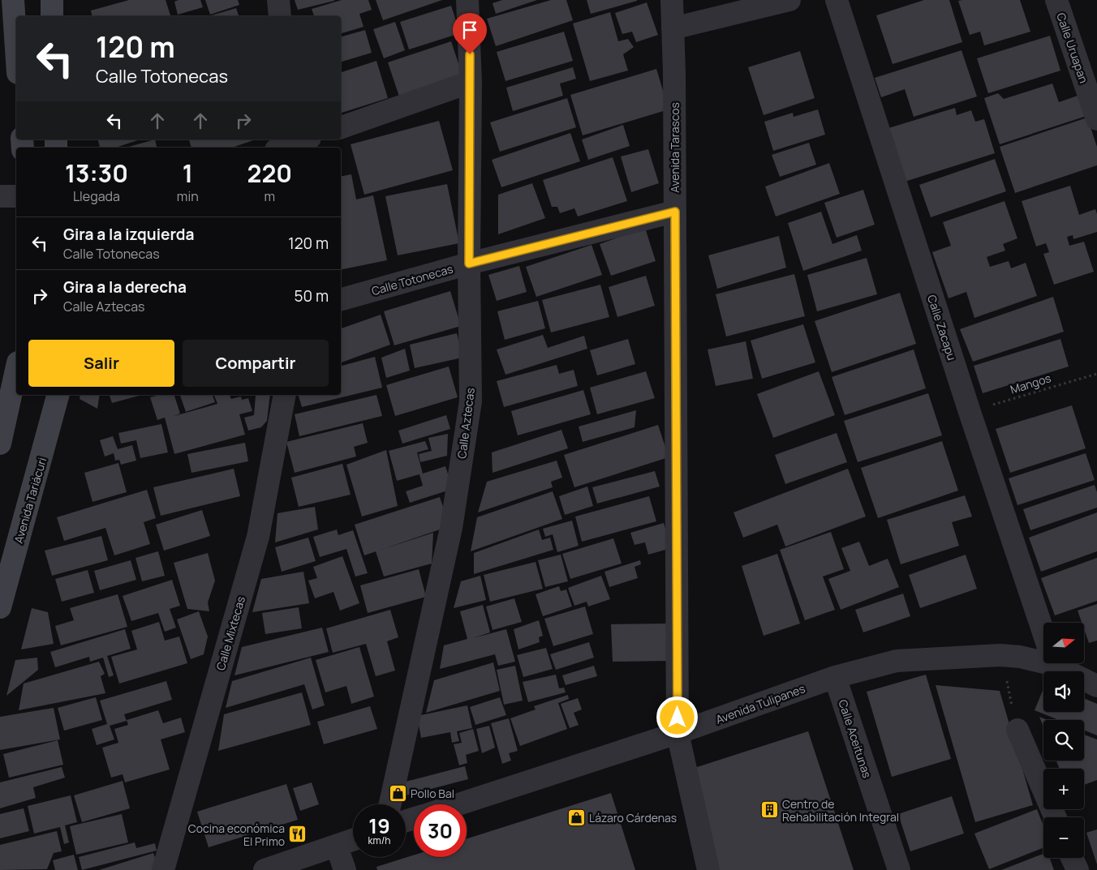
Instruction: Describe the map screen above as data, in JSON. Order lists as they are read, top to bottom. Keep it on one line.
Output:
{"streets":{"street":["Calle Uruapan","Avenida Tarascos","Calle Totonecas","Calle Zacapu","Calle Aztecas","Avenida Tariácuri","Calle Mixtecas","Avenida Tulipanes","Calle Aceitunas"],"path":["Mangos"]},"crossings":[["Avenida Tarascos","Calle Totonecas"],["Avenida Tarascos","Avenida Tulipanes"],["Calle Totonecas","Calle Aztecas"],["Calle Zacapu","Mangos"],["Avenida Tulipanes","Calle Aceitunas"]],"places":{"shop":["Pollo Bal","Lázaro Cárdenas"],"building":["Centro de Rehabilitación Integral"],"restaurant":["Cocina económica El Primo"]},"north":"right","page":{"turn":["120 m","Calle Totonecas"],"eta":["13:30","Llegada","1","min","220","m"],"list":[{"name":"Gira a la izquierda","note":"Calle Totonecas","value":"120 m"},{"name":"Gira a la derecha","note":"Calle Aztecas","value":"50 m"}],"buttons":["Salir","Compartir"],"map_buttons":["+","−"],"speed":"19 km/h","limit":"30"}}
